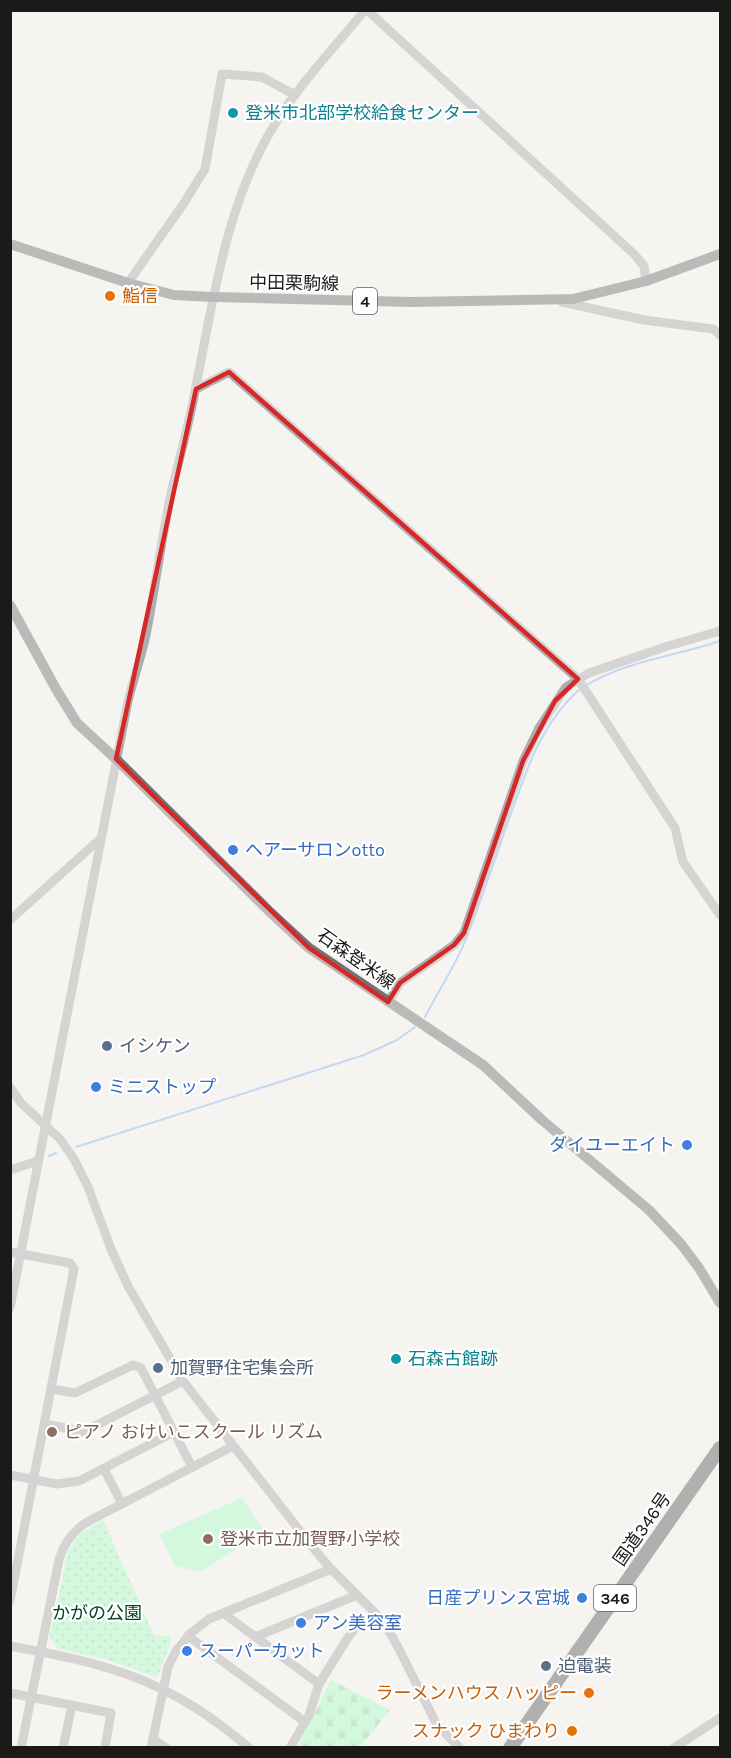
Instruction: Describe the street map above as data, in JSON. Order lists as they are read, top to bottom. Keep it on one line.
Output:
{"streets":{"highway":["国道346号","346"],"main road":["中田栗駒線","4","石森登米線"]},"parks":["かがの公園"],"places":["登米市北部学校給食センター","鮨信","ヘアーサロンotto","イシケン","ミニストップ","ダイユーエイト","石森古館跡","加賀野住宅集会所","ピアノ おけいこスクール リズム","登米市立加賀野小学校","日産プリンス宮城","アン美容室","スーパーカット","迫電装","ラーメンハウス ハッピー","スナック ひまわり"]}
